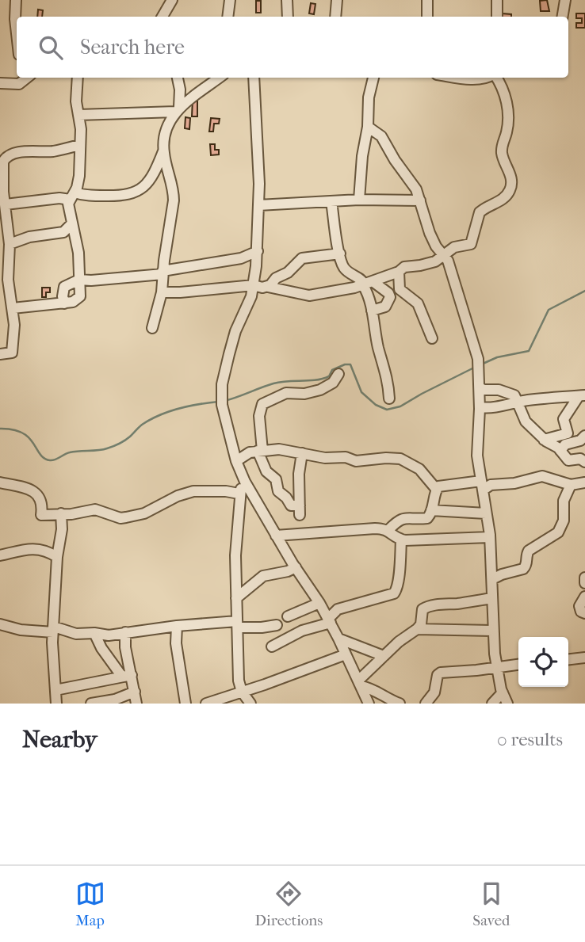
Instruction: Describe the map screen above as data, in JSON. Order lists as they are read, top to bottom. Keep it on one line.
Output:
{"page":{"search":"Search here","heading":["Nearby","0 results"],"nav":["Map","Directions","Saved"]}}
